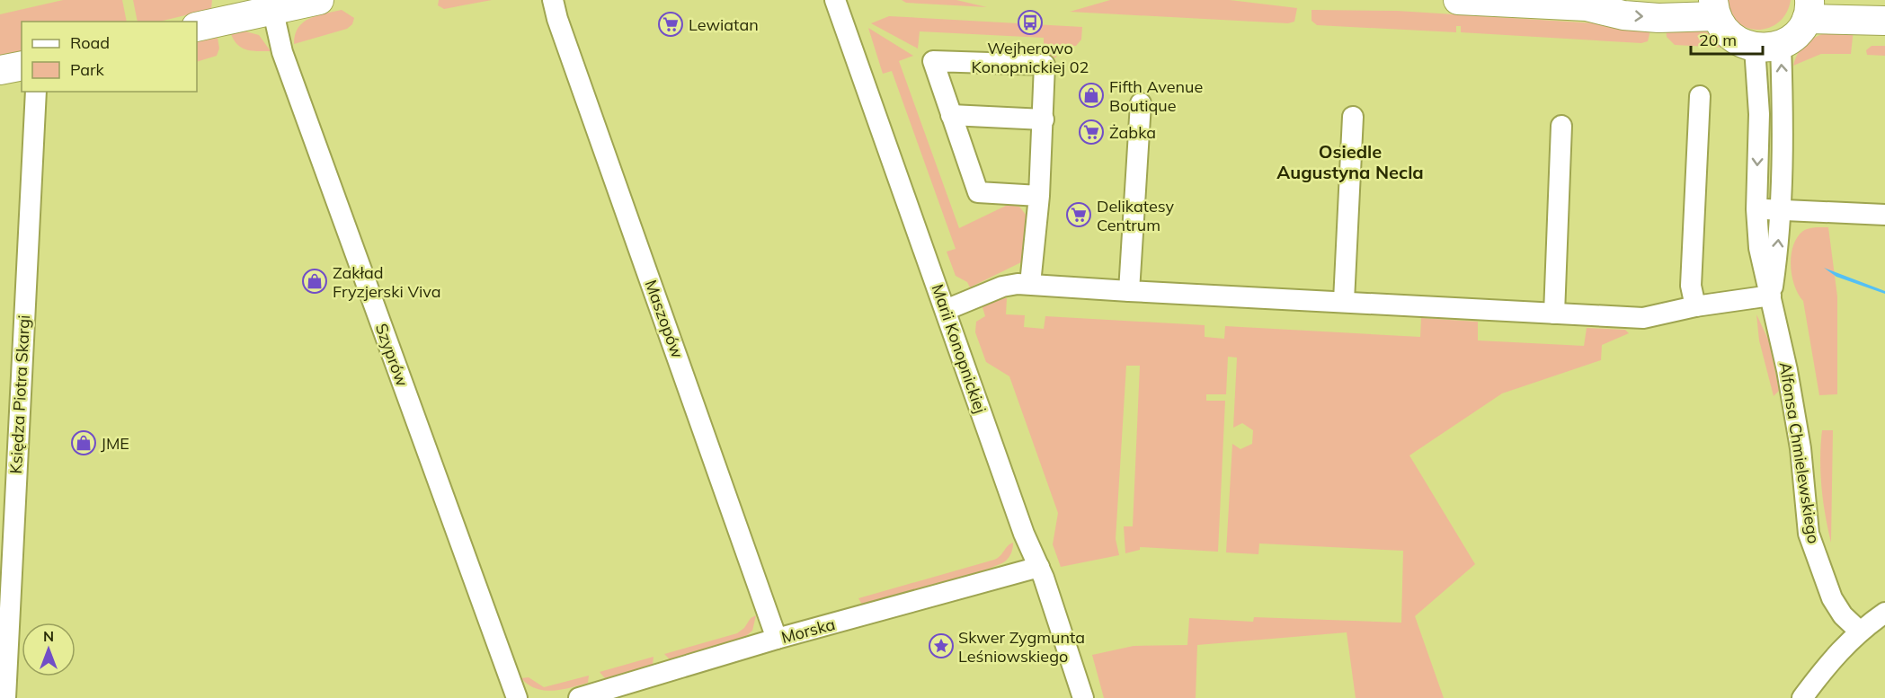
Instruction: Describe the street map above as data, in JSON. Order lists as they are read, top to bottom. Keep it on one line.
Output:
{"streets":{"street":["Maszopów","Marii Konopnickiej","Szyprów","Księdza Piotra Skargi","Alfonsa Chmielewskiego","Morska"]},"crossings":[["Maszopów","Morska"],["Marii Konopnickiej","Morska"]],"districts":["Osiedle Augustyna Necla"],"places":{"bus stop":["Wejherowo Konopnickiej 02"],"supermarket":["Lewiatan","Żabka","Delikatesy Centrum"],"shop":["Fifth Avenue Boutique","Zakład Fryzjerski Viva","JME"],"place":["Skwer Zygmunta Leśniowskiego"]},"legend":["Road","Park"],"scale_bar":"20 m","north":"top"}
